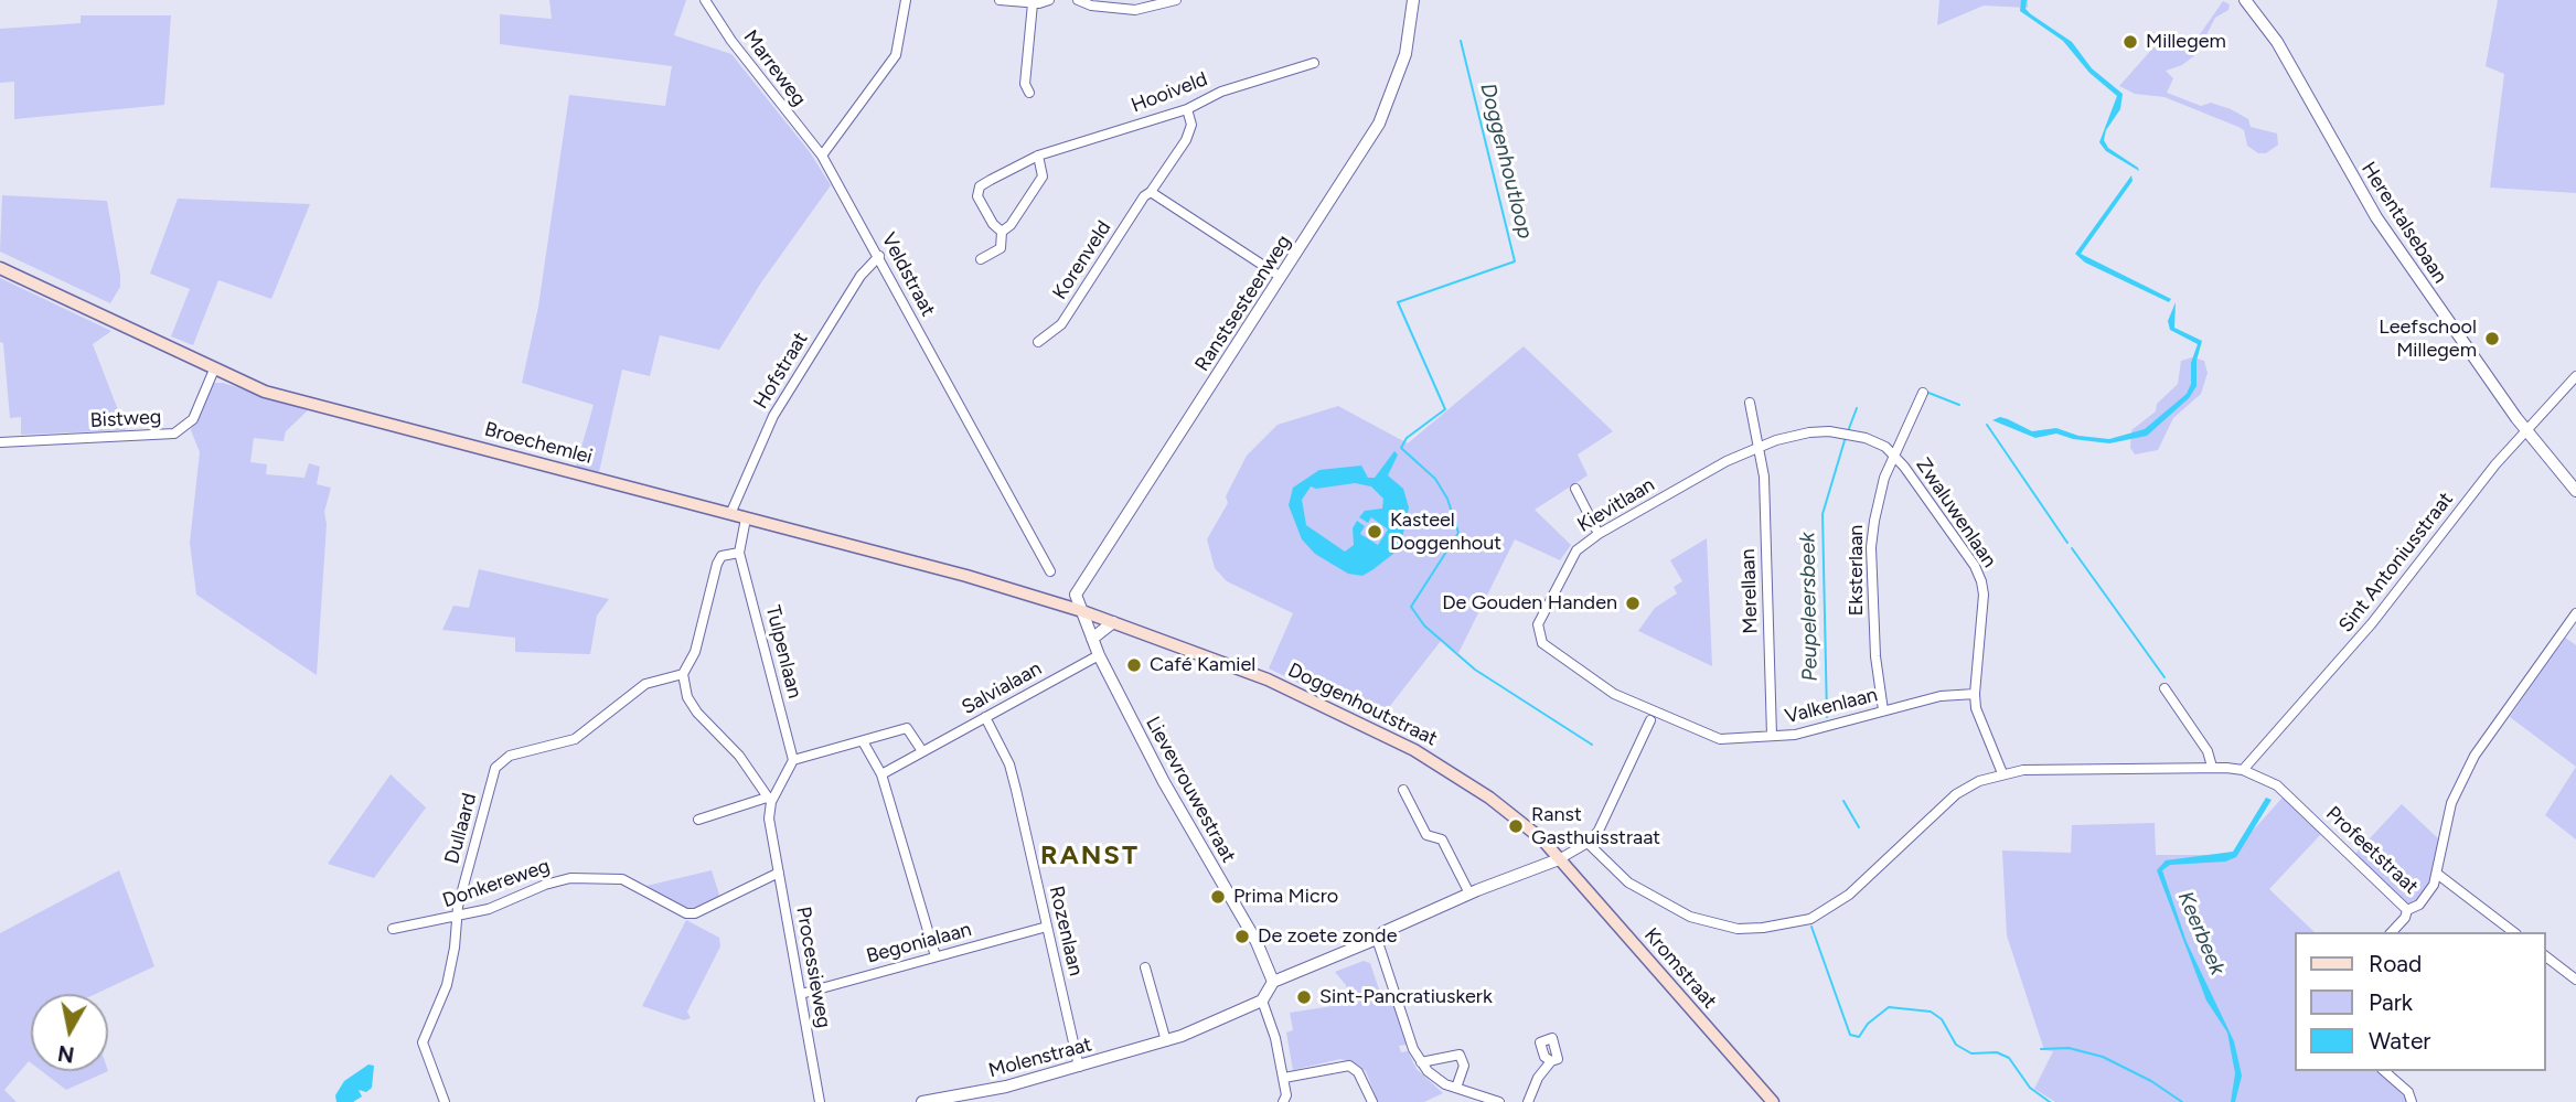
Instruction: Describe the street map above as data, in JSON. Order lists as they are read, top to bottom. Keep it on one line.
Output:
{"streets":{"main road":["Broechemlei","Doggenhoutstraat","Kromstraat"],"street":["Marreweg","Hooiveld","Herentalsebaan","Korenveld","Veldstraat","Ranstsesteenweg","Hofstraat","Bistweg","Kievitlaan","Zwaluwenlaan","Sint Antoniusstraat","Eksterlaan","Merellaan","Tulpenlaan","Salvialaan","Valkenlaan","Lievevrouwestraat","Dullaard","Profeetstraat","Donkereweg","Rozenlaan","Begonialaan","Processieweg","Molenstraat"]},"crossings":[["Marreweg","Veldstraat"],["Hooiveld","Korenveld"],["Herentalsebaan","Sint Antoniusstraat"],["Veldstraat","Hofstraat"],["Ranstsesteenweg","Broechemlei"],["Ranstsesteenweg","Doggenhoutstraat"],["Ranstsesteenweg","Lievevrouwestraat"],["Hofstraat","Broechemlei"],["Bistweg","Broechemlei"],["Broechemlei","Doggenhoutstraat"],["Broechemlei","Lievevrouwestraat"],["Kievitlaan","Zwaluwenlaan"],["Kievitlaan","Eksterlaan"],["Kievitlaan","Merellaan"],["Kievitlaan","Valkenlaan"],["Zwaluwenlaan","Eksterlaan"],["Zwaluwenlaan","Valkenlaan"],["Zwaluwenlaan","Profeetstraat"],["Sint Antoniusstraat","Profeetstraat"],["Eksterlaan","Valkenlaan"],["Merellaan","Valkenlaan"],["Salvialaan","Lievevrouwestraat"],["Salvialaan","Rozenlaan"],["Doggenhoutstraat","Lievevrouwestraat"],["Doggenhoutstraat","Kromstraat"],["Dullaard","Donkereweg"],["Donkereweg","Processieweg"],["Rozenlaan","Begonialaan"],["Rozenlaan","Molenstraat"],["Begonialaan","Processieweg"]],"districts":["RANST"],"water":["Doggenhoutloop","Peupeleersbeek","Keerbeek"],"places":["Millegem","Leefschool Millegem","Kasteel Doggenhout","De Gouden Handen","Café Kamiel","Ranst Gasthuisstraat","Prima Micro","De zoete zonde","Sint-Pancratiuskerk"],"legend":["Road","Park","Water"],"north":"bottom"}
